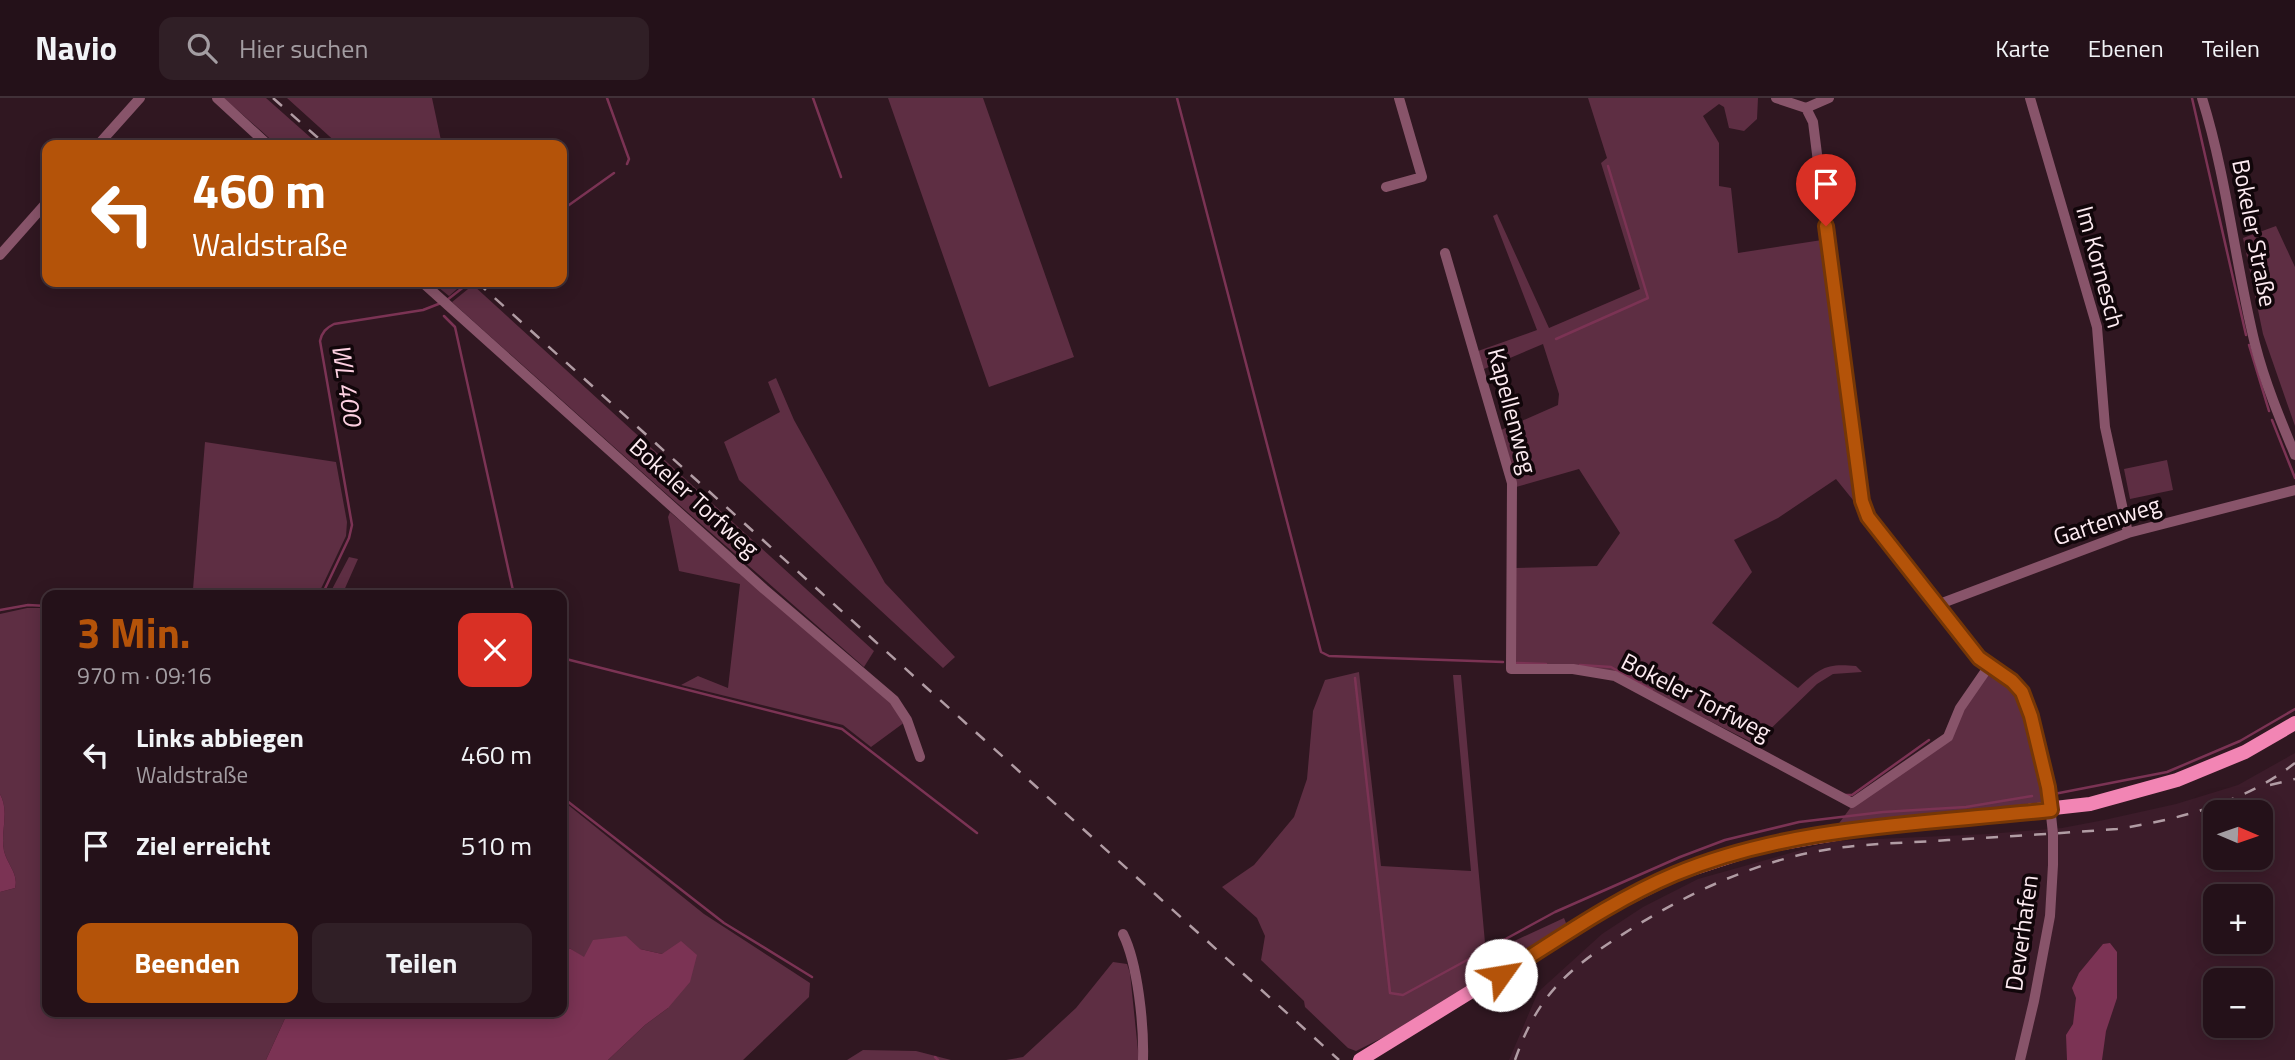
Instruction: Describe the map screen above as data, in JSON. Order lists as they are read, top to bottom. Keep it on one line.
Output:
{"streets":{"street":["Bokeler Straße","Im Kornesch","Kapellenweg","Bokeler Torfweg","Gartenweg","Deverhafen"]},"crossings":[["Im Kornesch","Gartenweg"],["Kapellenweg","Bokeler Torfweg"],["Bokeler Torfweg","Deverhafen"],["Gartenweg","Deverhafen"]],"water":["WL 400"],"north":"right","page":{"header":"Navio","search":"Hier suchen","nav":["Karte","Ebenen","Teilen"],"turn":["460 m","Waldstraße"],"heading":["3 Min.","970 m · 09:16"],"list":[{"name":"Links abbiegen","note":"Waldstraße","value":"460 m"},{"name":"Ziel erreicht","value":"510 m"}],"map_buttons":["+","−"],"buttons":["Beenden","Teilen"]}}
